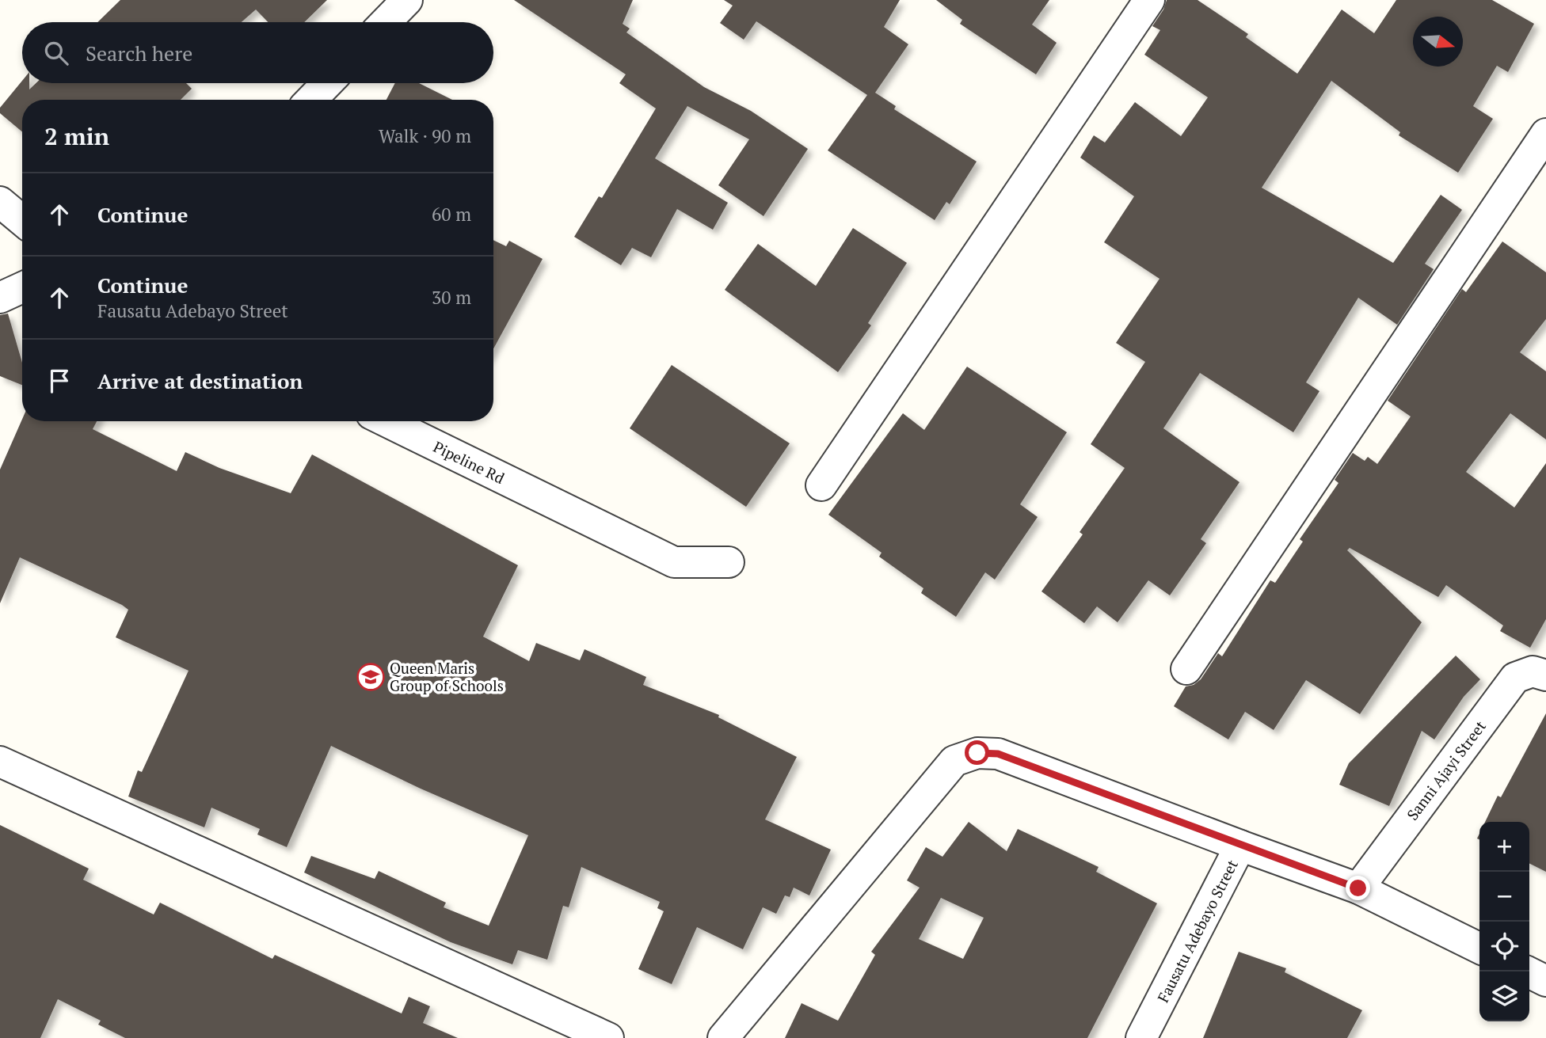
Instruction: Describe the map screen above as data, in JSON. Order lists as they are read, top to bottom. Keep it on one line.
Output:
{"streets":{"street":["Pipeline Rd","Sanni Ajayi Street","Fausatu Adebayo Street"]},"crossings":[["Sanni Ajayi Street","Fausatu Adebayo Street"]],"places":{"school or university":["Queen Maris Group of Schools"]},"north":"right","page":{"search":"Search here","heading":["2 min","Walk · 90 m"],"list":[["Continue","60 m"],["Continue","Fausatu Adebayo Street","30 m"],"Arrive at destination"],"map_buttons":["+","−"]}}
